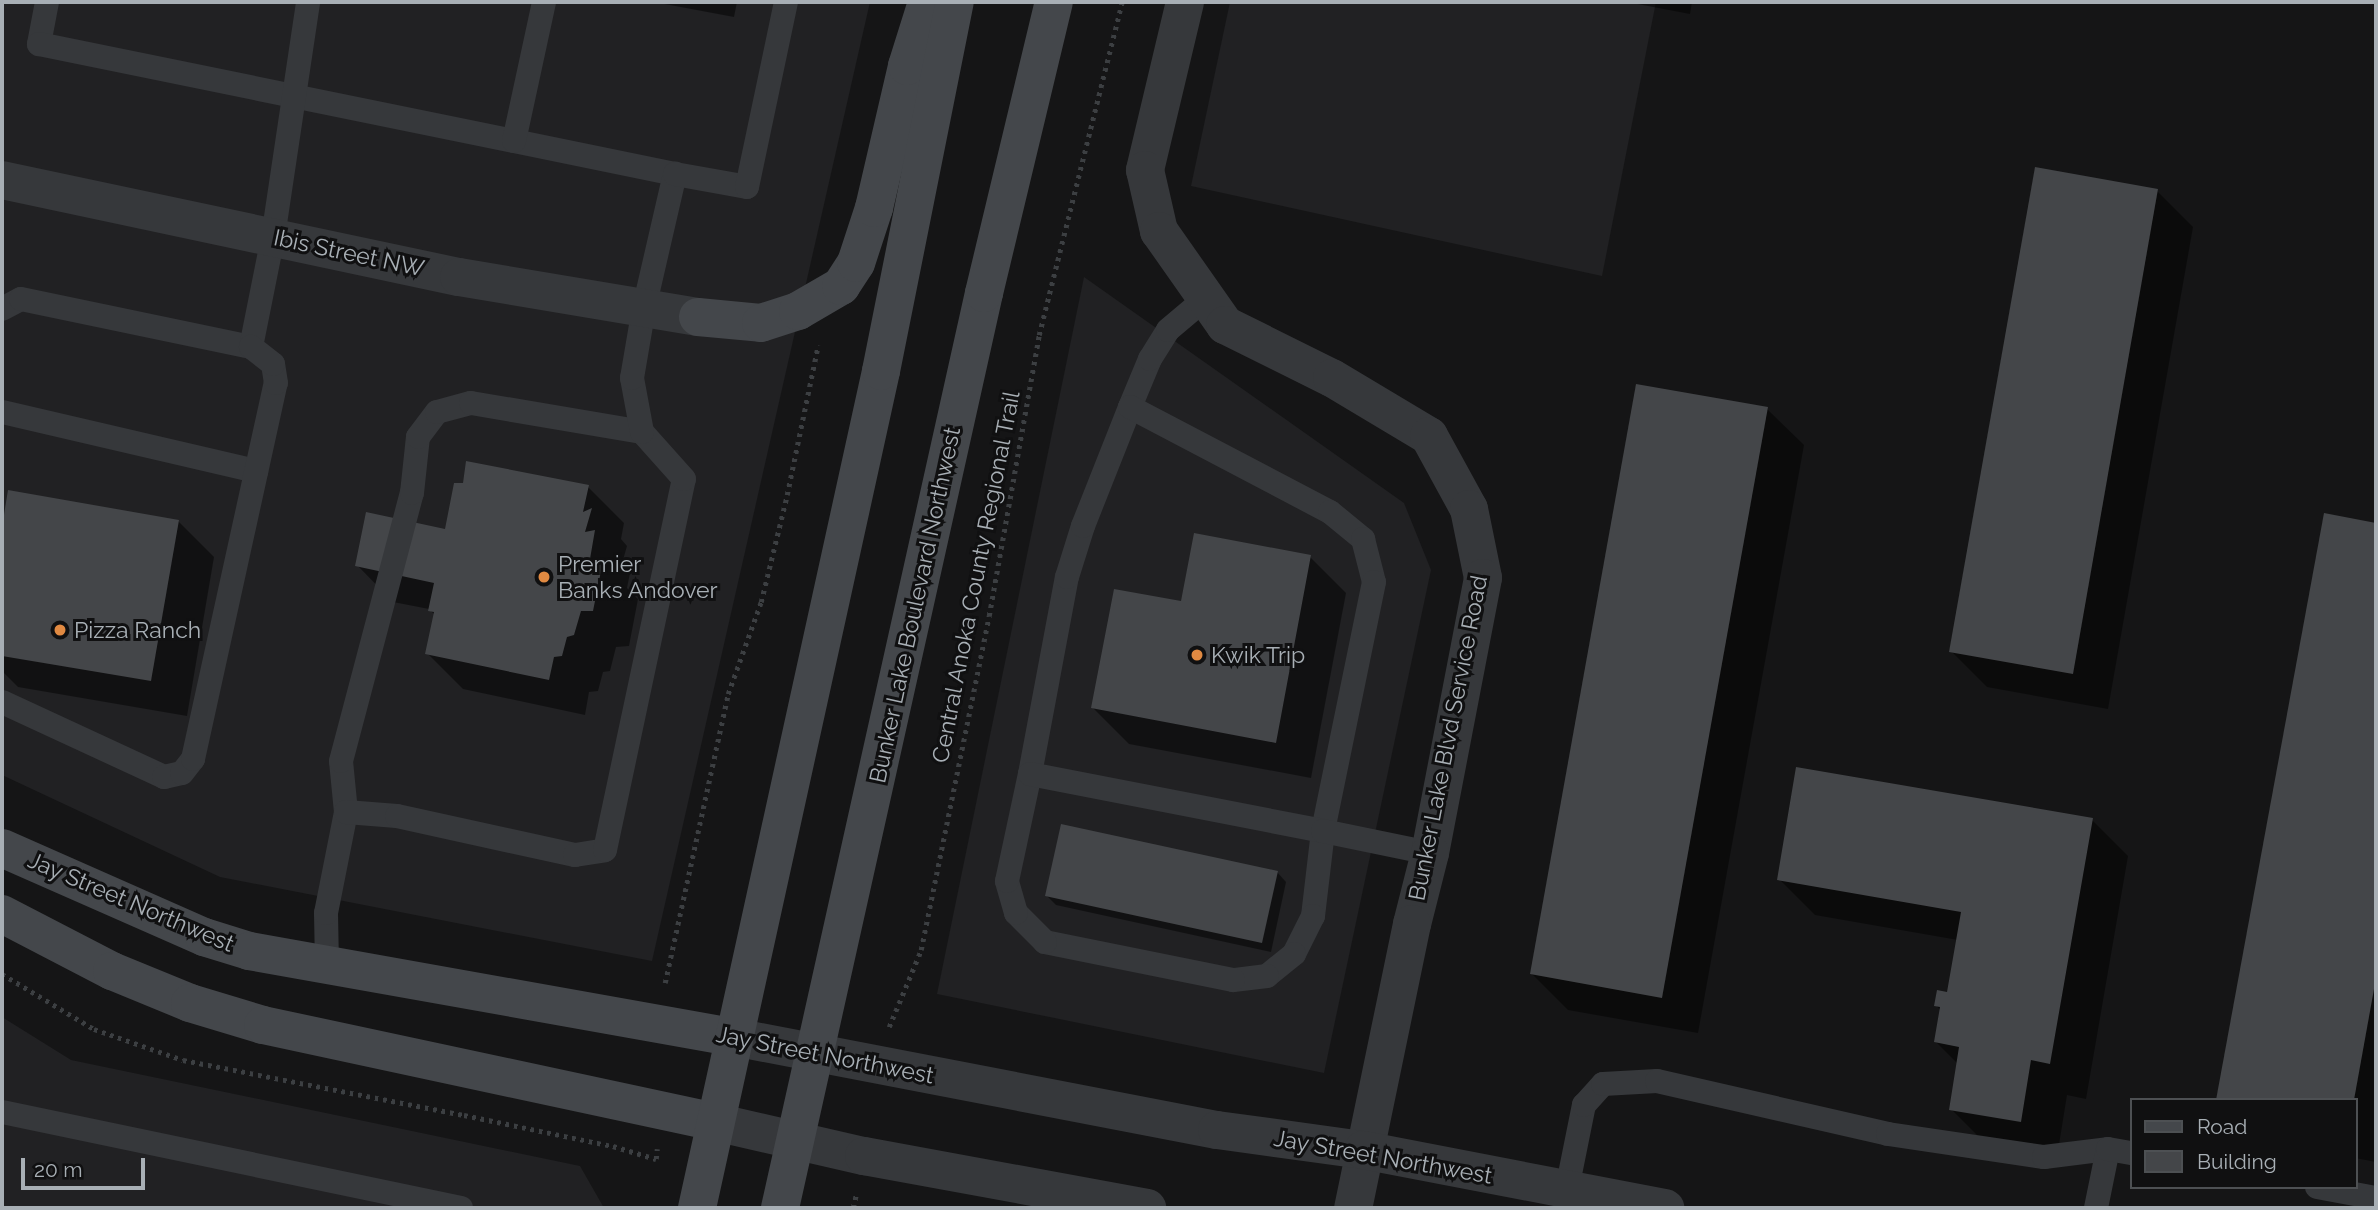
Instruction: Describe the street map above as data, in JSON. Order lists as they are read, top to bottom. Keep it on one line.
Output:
{"streets":{"main road":["Bunker Lake Boulevard Northwest","Jay Street Northwest"],"street":["Ibis Street NW","Bunker Lake Blvd Service Road"],"path":["Central Anoka County Regional Trail"]},"crossings":[["Central Anoka County Regional Trail","Jay Street Northwest"],["Bunker Lake Boulevard Northwest","Jay Street Northwest"],["Bunker Lake Blvd Service Road","Jay Street Northwest"]],"places":["Premier Banks Andover","Pizza Ranch","Kwik Trip"],"legend":["Road","Building"],"scale_bar":"20 m"}
